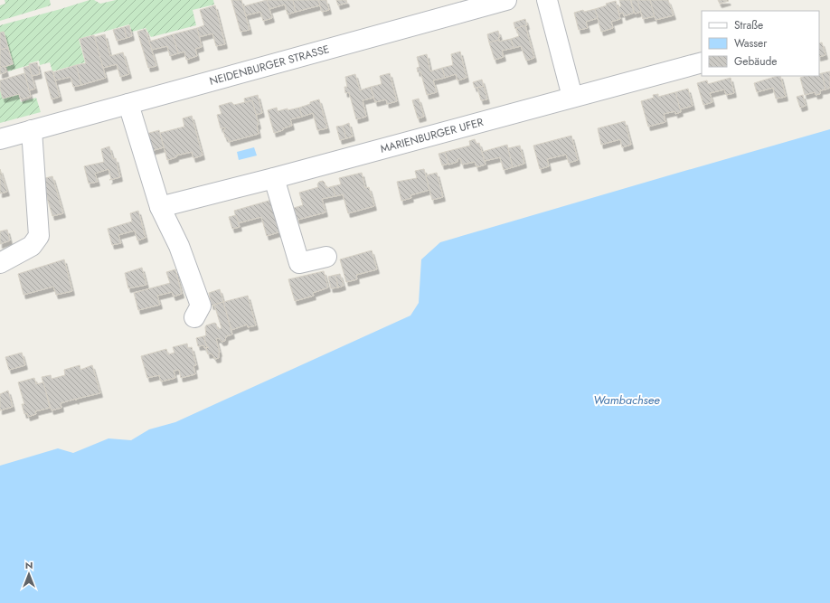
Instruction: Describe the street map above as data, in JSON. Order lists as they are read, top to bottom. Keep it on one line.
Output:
{"streets":{"street":["NEIDENBURGER STRASSE","MARIENBURGER UFER"]},"water":["Wambachsee"],"legend":["Straße","Wasser","Gebäude"],"north":"top"}
